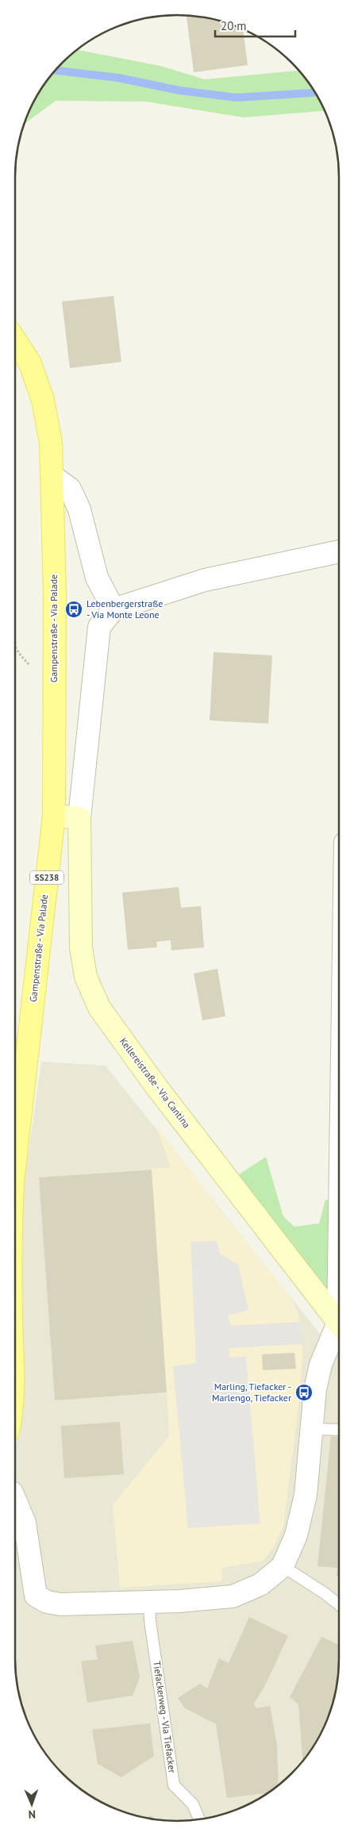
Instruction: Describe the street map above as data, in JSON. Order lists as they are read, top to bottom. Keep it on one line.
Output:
{"streets":{"main road":["Gampenstraße - Via Palade","SS238"],"street":["Kellereistraße - Via Cantina"],"lane":["Tiefackerweg - Via Tiefacker"]},"places":{"bus stop":["Lebenbergerstraße - Via Monte Leone","Marling, Tiefacker - Marlengo, Tiefacker"]},"scale_bar":"20 m","north":"bottom"}
